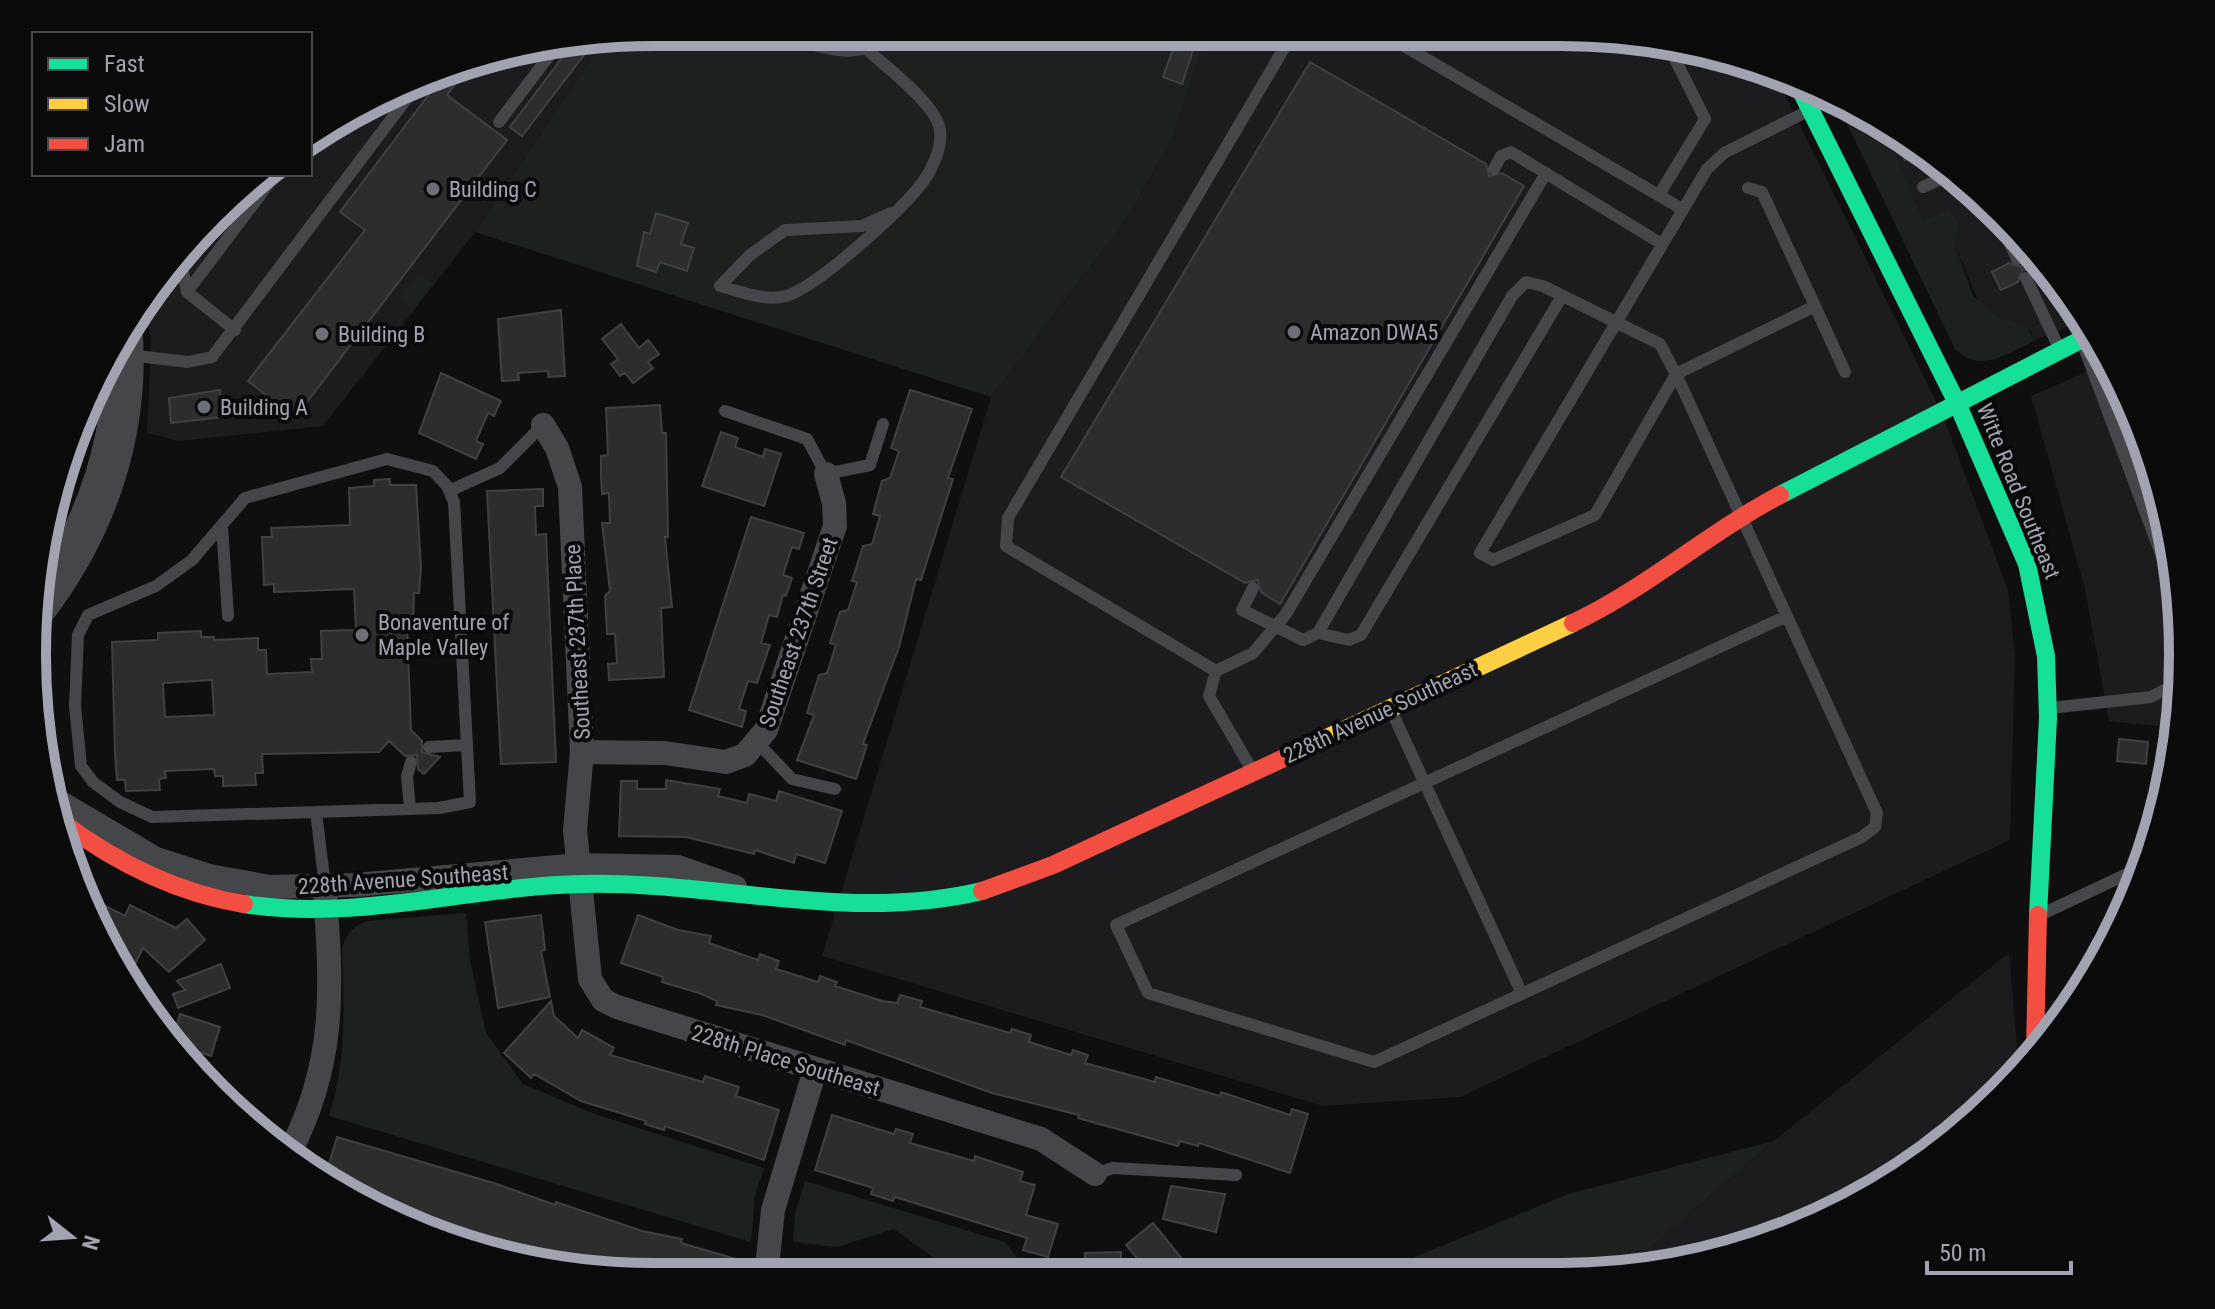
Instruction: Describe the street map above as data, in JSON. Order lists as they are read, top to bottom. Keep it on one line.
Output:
{"streets":{"street":["Witte Road Southeast","Southeast 237th Street","Southeast 237th Place","228th Avenue Southeast","228th Place Southeast"]},"crossings":[["Witte Road Southeast","228th Avenue Southeast"],["Southeast 237th Place","228th Avenue Southeast"],["Southeast 237th Place","228th Place Southeast"],["228th Avenue Southeast","228th Place Southeast"]],"places":["Building C","Amazon DWA5","Building B","Building A","Bonaventure of Maple Valley"],"legend":["Fast","Slow","Jam"],"scale_bar":"50 m","north":"right"}
